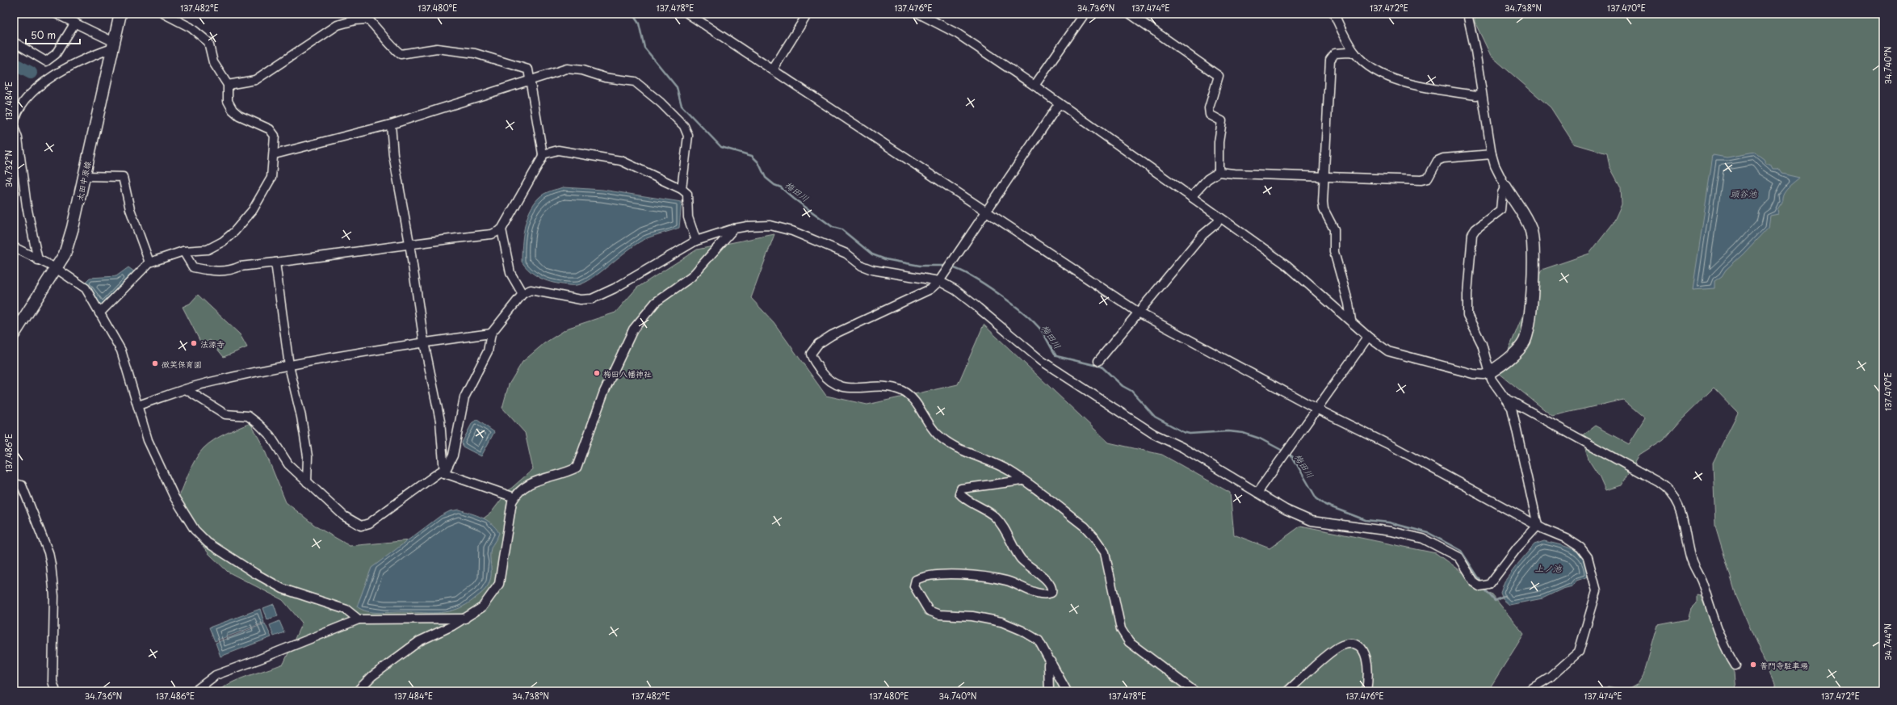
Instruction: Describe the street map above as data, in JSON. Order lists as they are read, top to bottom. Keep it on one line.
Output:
{"streets":{"main road":["太田中原線"]},"water":["梅田川","頭谷池","上ノ池"],"places":["法源寺","微笑保育園","梅田八幡神社","普門寺駐車場"],"scale_bar":"50 m","coordinates":["137.482°E","137.480°E","137.478°E","137.476°E","34.736°N","137.474°E","137.472°E","34.738°N","137.470°E","34.740°N","137.484°E","34.732°N","137.486°E","34.744°N"]}
